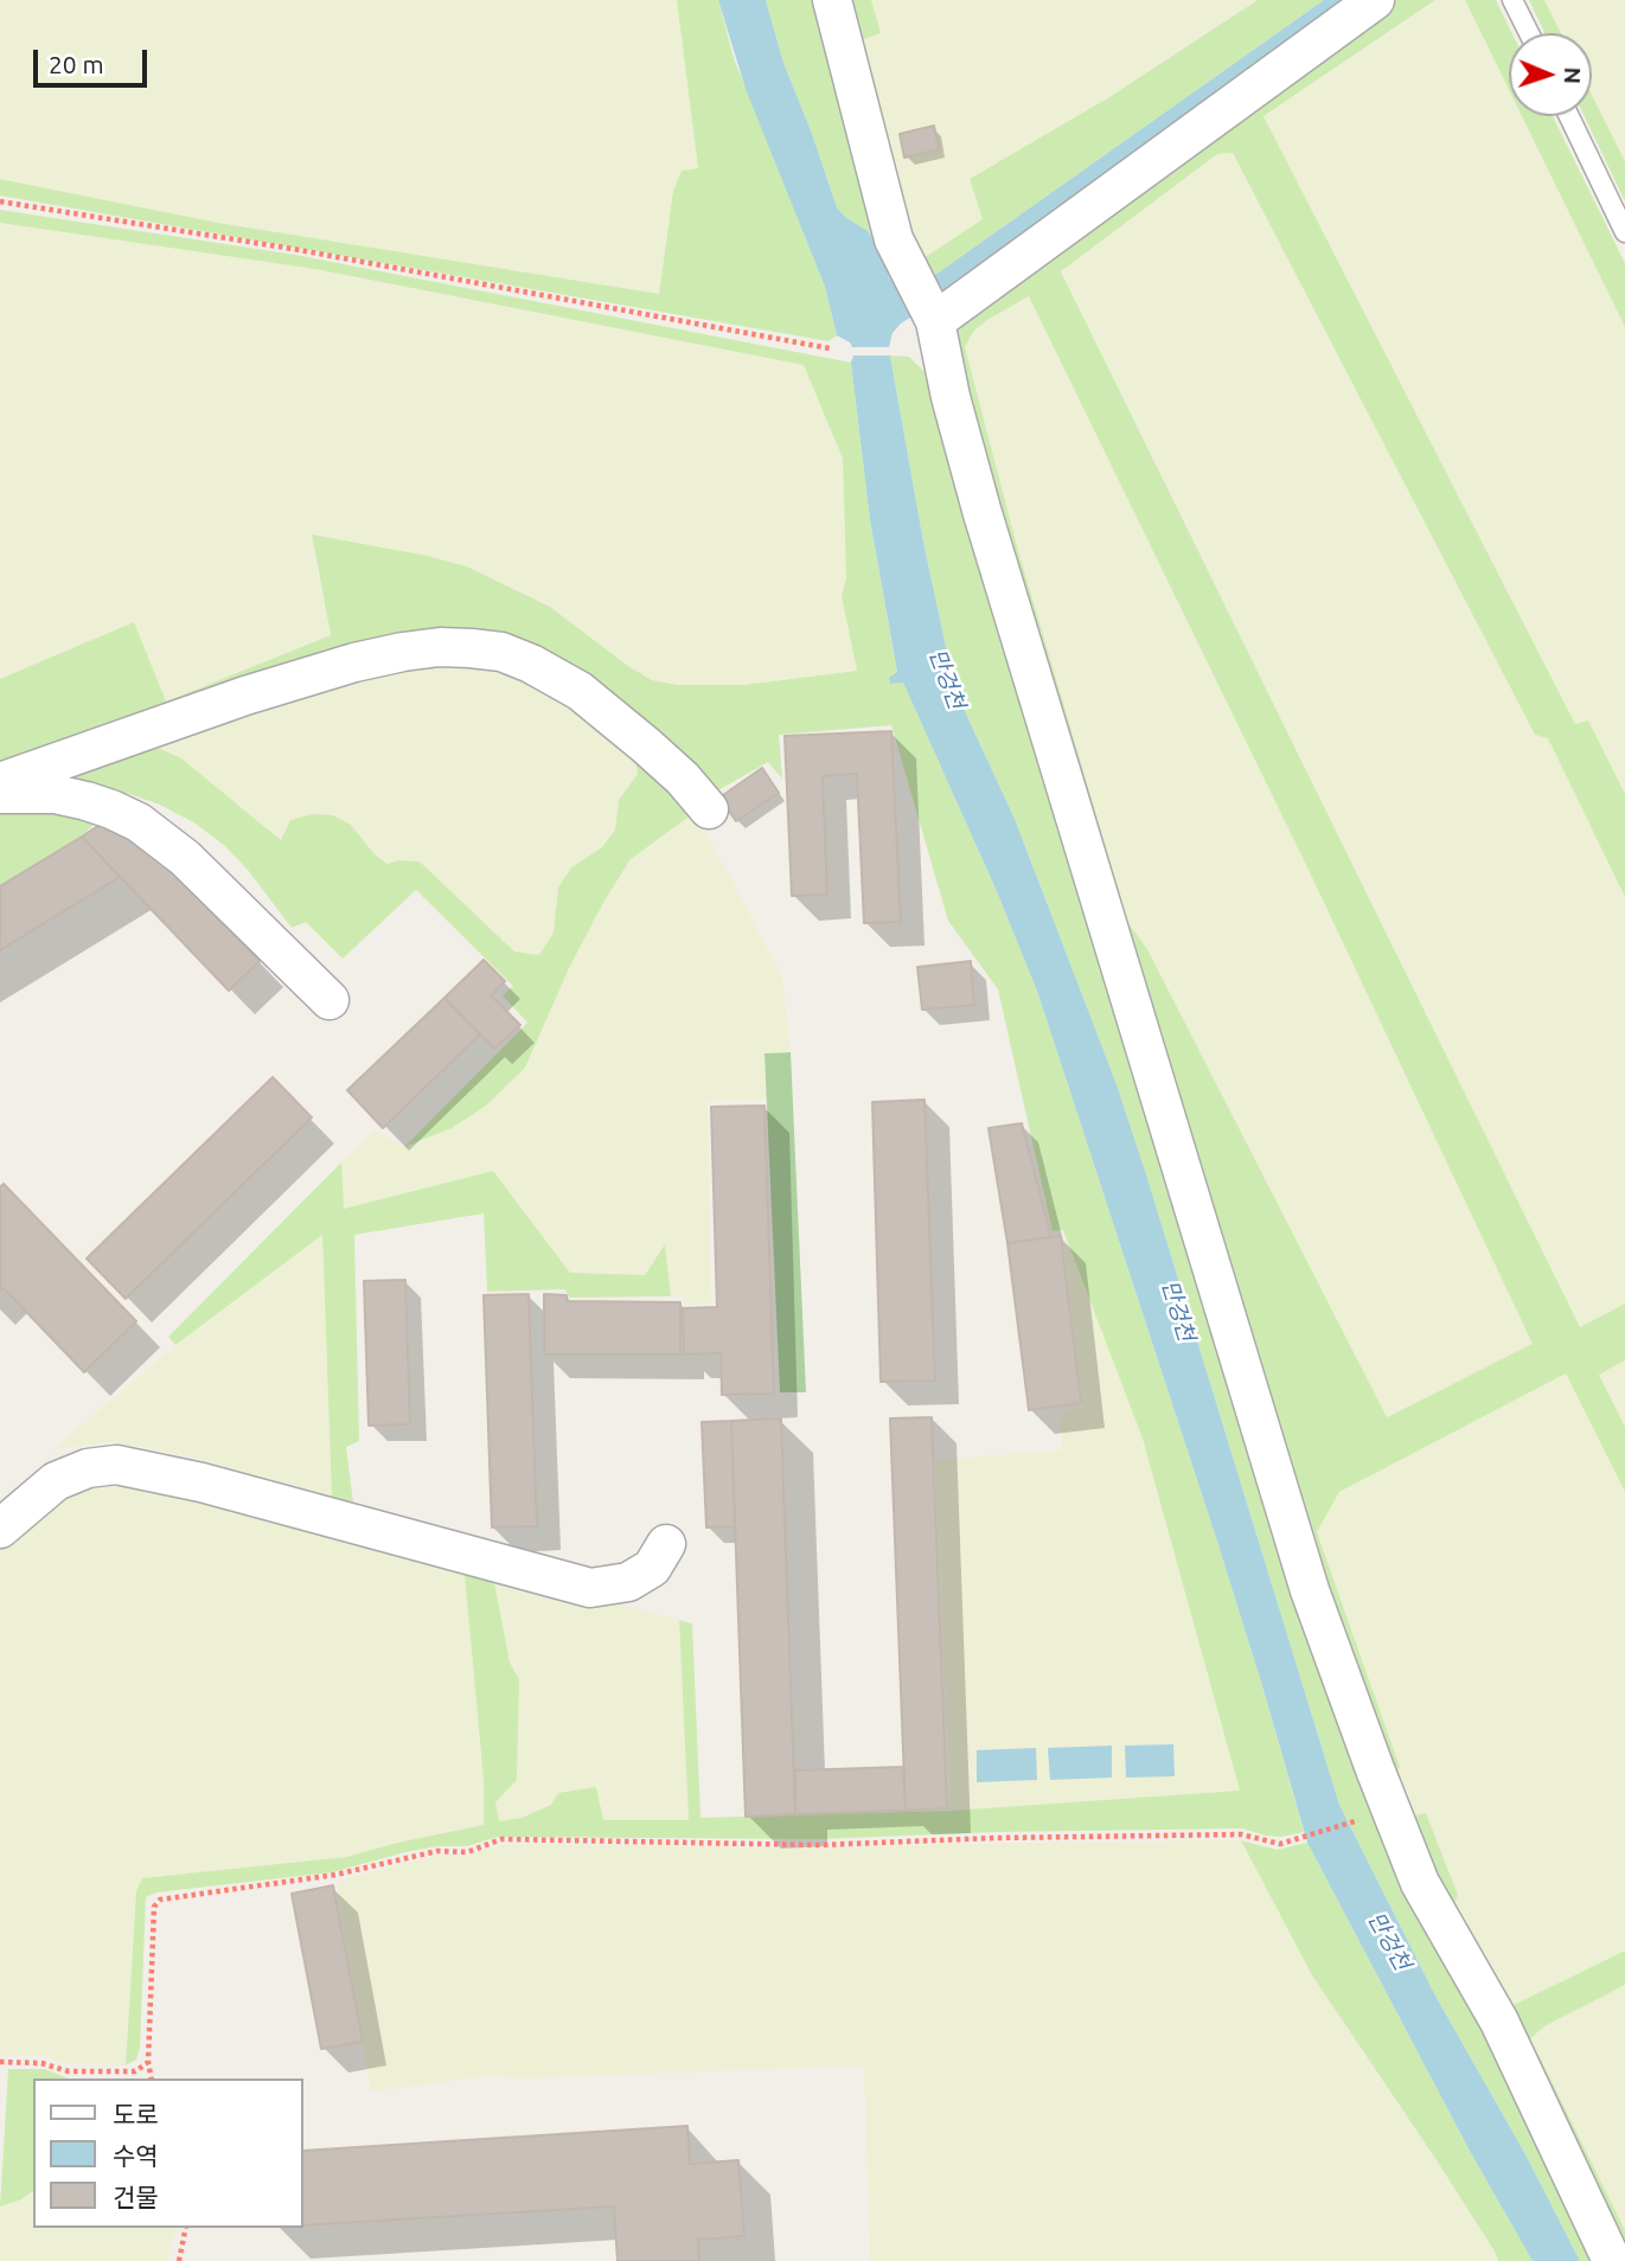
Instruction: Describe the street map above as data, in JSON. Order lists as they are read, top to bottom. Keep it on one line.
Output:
{"water":["만겅천"],"legend":["도로","수역","건물"],"scale_bar":"20 m","north":"right"}
